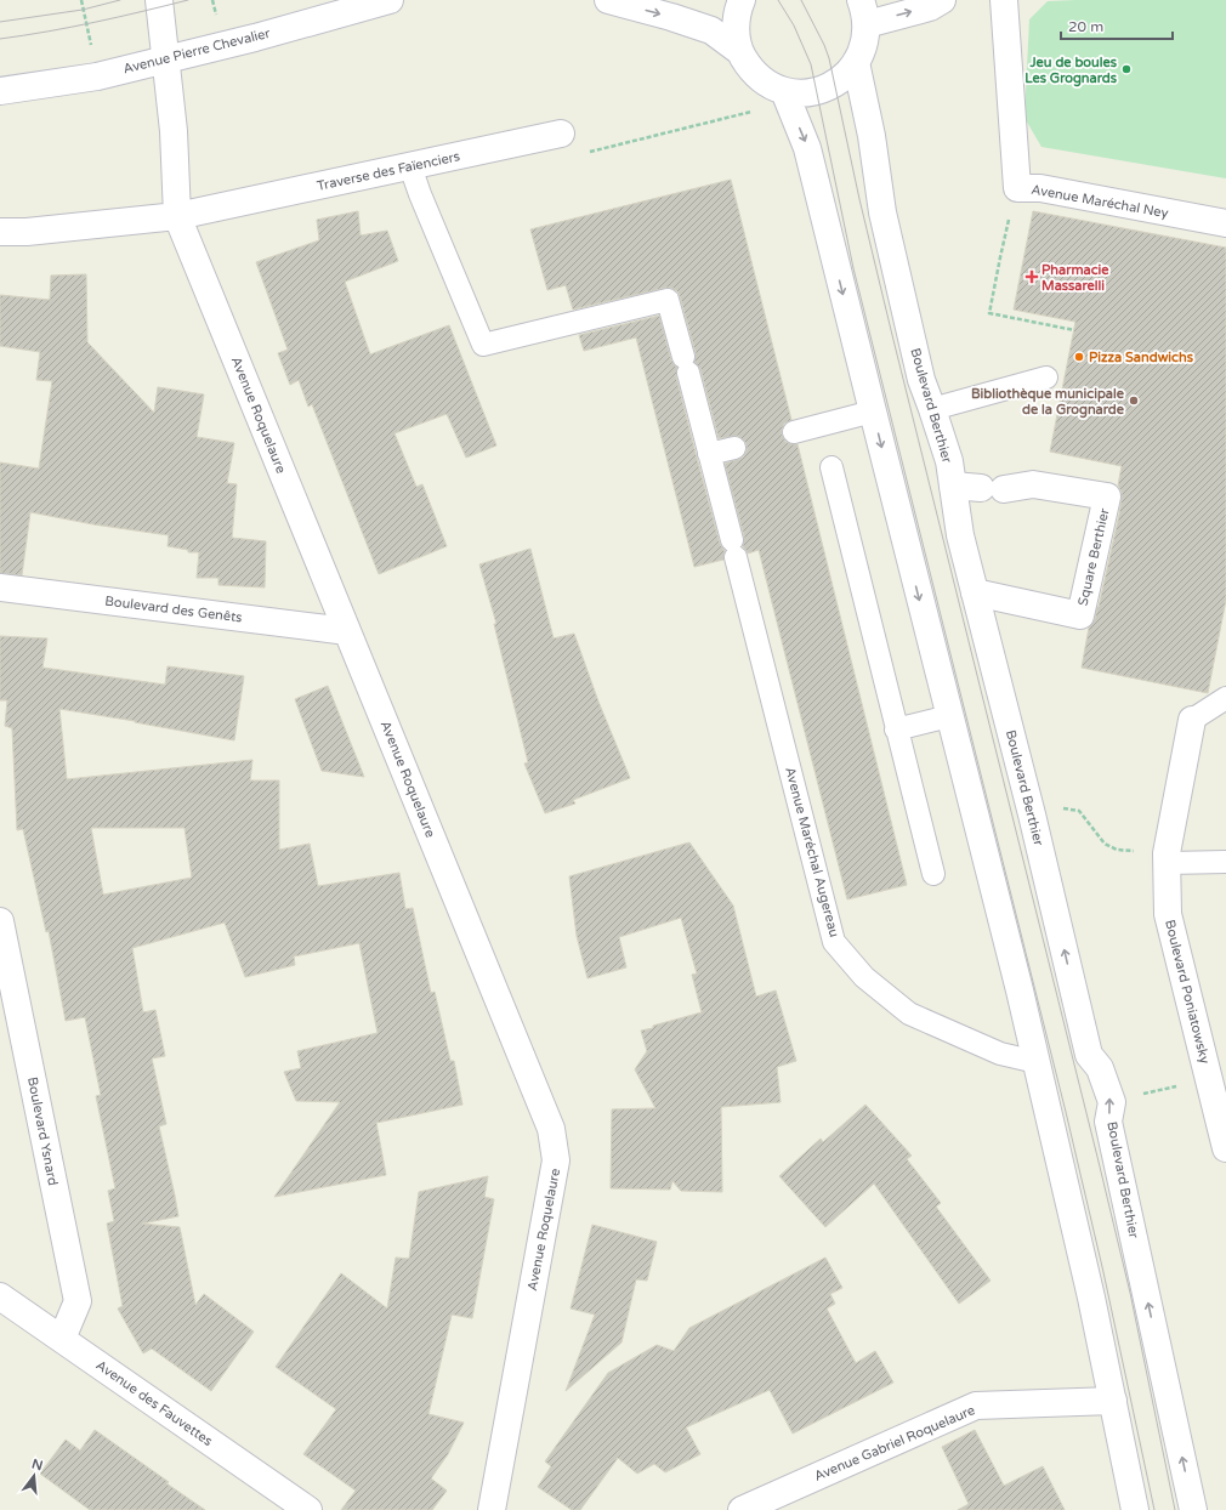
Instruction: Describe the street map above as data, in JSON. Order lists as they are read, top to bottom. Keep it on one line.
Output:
{"streets":{"street":["Avenue Pierre Chevalier","Traverse des Faïenciers","Avenue Maréchal Ney","Boulevard Berthier","Avenue Roquelaure","Square Berthier","Boulevard des Genêts","Boulevard Poniatowsky","Boulevard Ysnard","Avenue des Fauvettes","Avenue Gabriel Roquelaure"],"lane":["Avenue Maréchal Augereau"]},"crossings":[["Avenue Pierre Chevalier","Avenue Roquelaure"],["Traverse des Faïenciers","Avenue Roquelaure"],["Traverse des Faïenciers","Avenue Maréchal Augereau"],["Boulevard Berthier","Square Berthier"],["Avenue Roquelaure","Boulevard des Genêts"],["Boulevard Ysnard","Avenue des Fauvettes"]],"places":{"other":["Jeu de boules Les Grognards","Pizza Sandwichs","Bibliothèque municipale de la Grognarde"],"health":["Pharmacie Massarelli"]},"scale_bar":"20 m","north":"top"}
